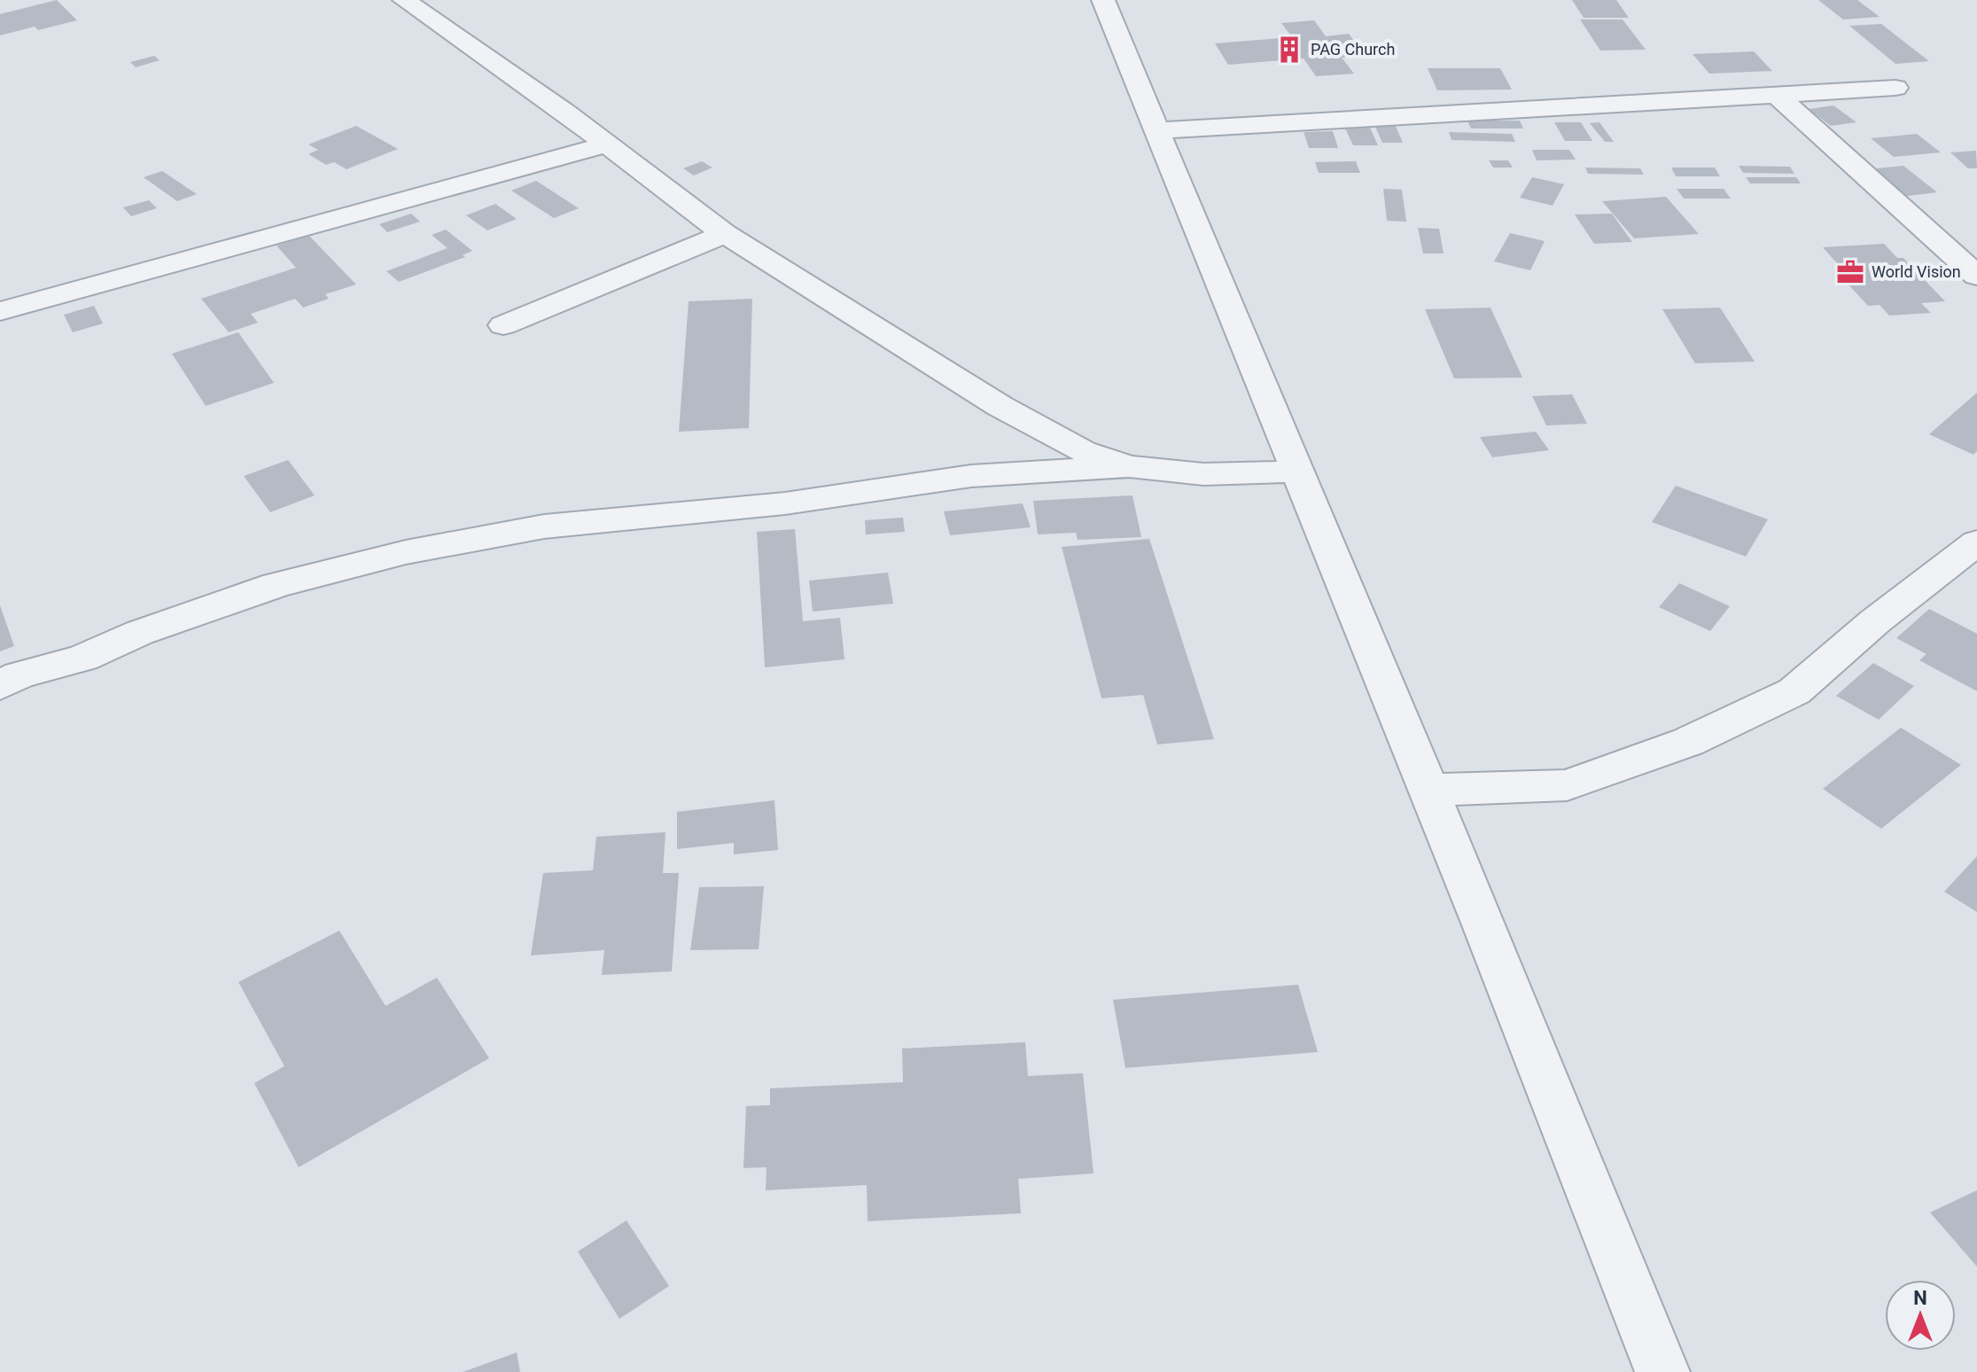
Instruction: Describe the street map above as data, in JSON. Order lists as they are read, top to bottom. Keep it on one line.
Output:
{"places":{"building":["PAG Church"],"office":["World Vision"]},"north":"top"}
